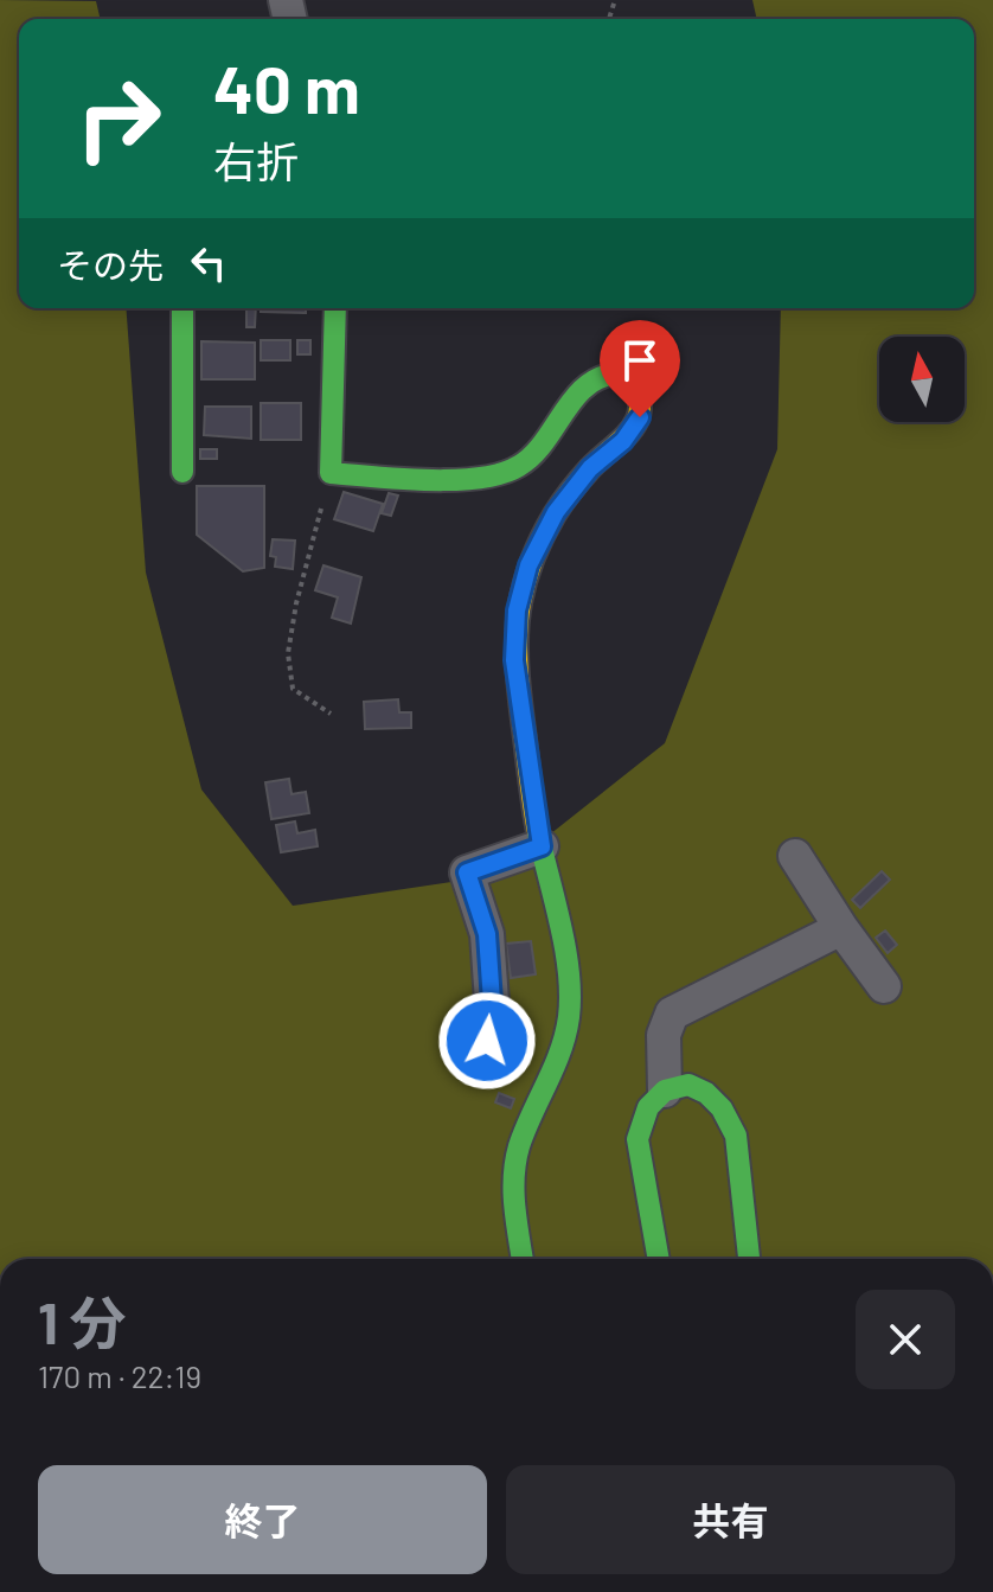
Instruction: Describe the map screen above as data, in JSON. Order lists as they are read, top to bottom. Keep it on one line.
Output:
{"north":"top","page":{"turn":["40 m","右折"],"then":"その先","heading":["1 分","170 m · 22:19"],"buttons":["終了","共有"]}}
